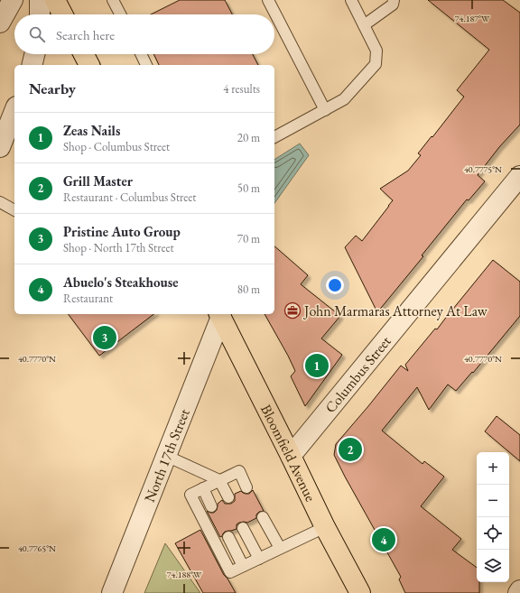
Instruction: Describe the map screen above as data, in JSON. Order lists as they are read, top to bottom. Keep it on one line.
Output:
{"streets":{"main road":["Bloomfield Avenue"],"street":["Columbus Street","North 17th Street"]},"crossings":[["Columbus Street","Bloomfield Avenue"],["Bloomfield Avenue","North 17th Street"]],"places":{"office":["John Marmaras Attorney At Law"]},"page":{"search":"Search here","heading":["Nearby","4 results"],"list":[{"mark":"1","name":"Zeas Nails","note":"Shop · Columbus Street","value":"20 m"},{"mark":"2","name":"Grill Master","note":"Restaurant · Columbus Street","value":"50 m"},{"mark":"3","name":"Pristine Auto Group","note":"Shop · North 17th Street","value":"70 m"},{"mark":"4","name":"Abuelo's Steakhouse","note":"Restaurant","value":"80 m"}],"pins":["3","1","2","4"],"map_buttons":["+","−"]},"coordinates":["74.187°W","40.7775°N","40.7770°N","40.7765°N","74.188°W"]}
